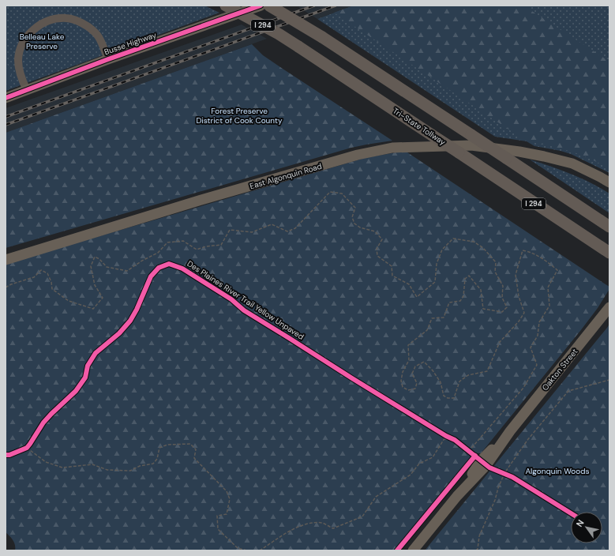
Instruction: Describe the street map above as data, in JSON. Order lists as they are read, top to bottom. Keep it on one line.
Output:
{"streets":{"highway":["I 294","Tri-State Tollway"],"main road":["Busse Highway","East Algonquin Road","Oakton Street"],"cycle path":["Des Plaines River Trail Yellow Unpaved"]},"parks":["Belleau Lake Preserve","Forest Preserve District of Cook County","Algonquin Woods"],"north":"top left"}
